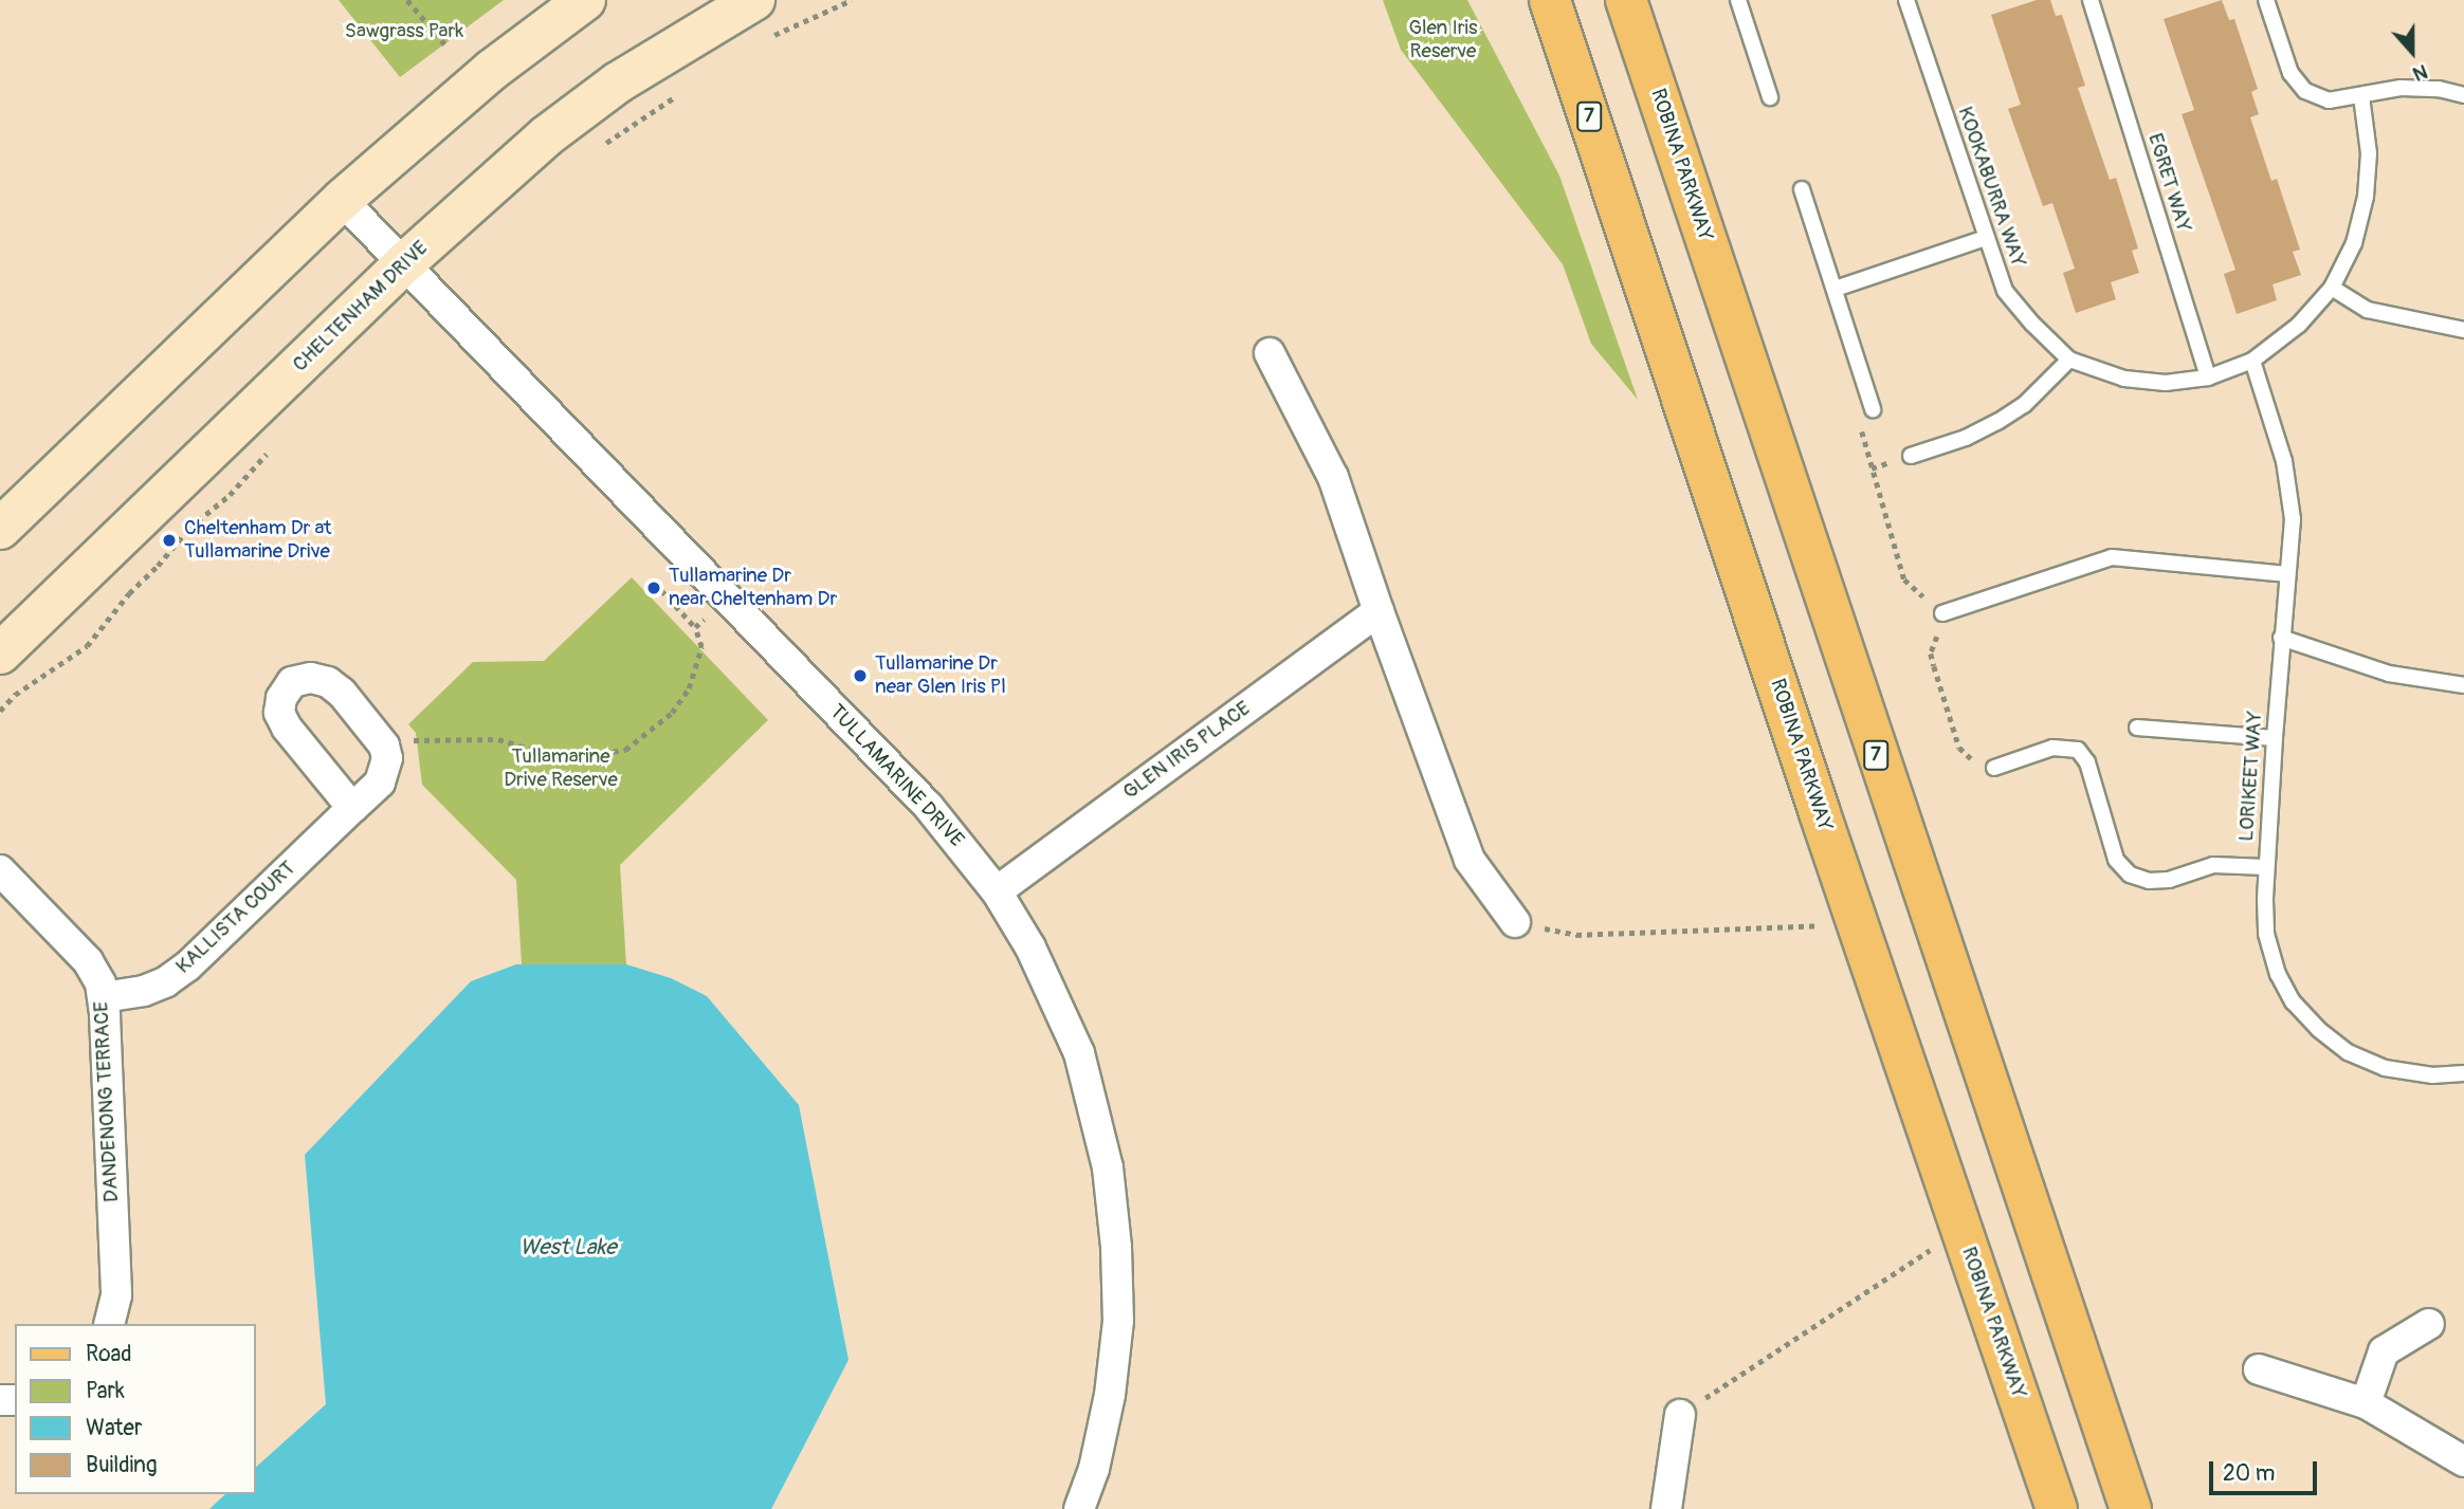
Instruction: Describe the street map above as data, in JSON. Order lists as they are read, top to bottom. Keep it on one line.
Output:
{"streets":{"main road":["7","ROBINA PARKWAY","CHELTENHAM DRIVE"],"street":["GLEN IRIS PLACE","TULLAMARINE DRIVE","KALLISTA COURT","DANDENONG TERRACE"],"lane":["EGRET WAY","KOOKABURRA WAY","LORIKEET WAY"]},"crossings":[["EGRET WAY","KOOKABURRA WAY"],["KOOKABURRA WAY","LORIKEET WAY"],["CHELTENHAM DRIVE","TULLAMARINE DRIVE"],["GLEN IRIS PLACE","TULLAMARINE DRIVE"],["KALLISTA COURT","DANDENONG TERRACE"]],"water":["West Lake"],"parks":["Glen Iris Reserve","Sawgrass Park","Tullamarine Drive Reserve"],"places":["Cheltenham Dr at Tullamarine Drive","Tullamarine Dr near Cheltenham Dr","Tullamarine Dr near Glen Iris Pl"],"legend":["Road","Park","Water","Building"],"scale_bar":"20 m","north":"bottom"}
